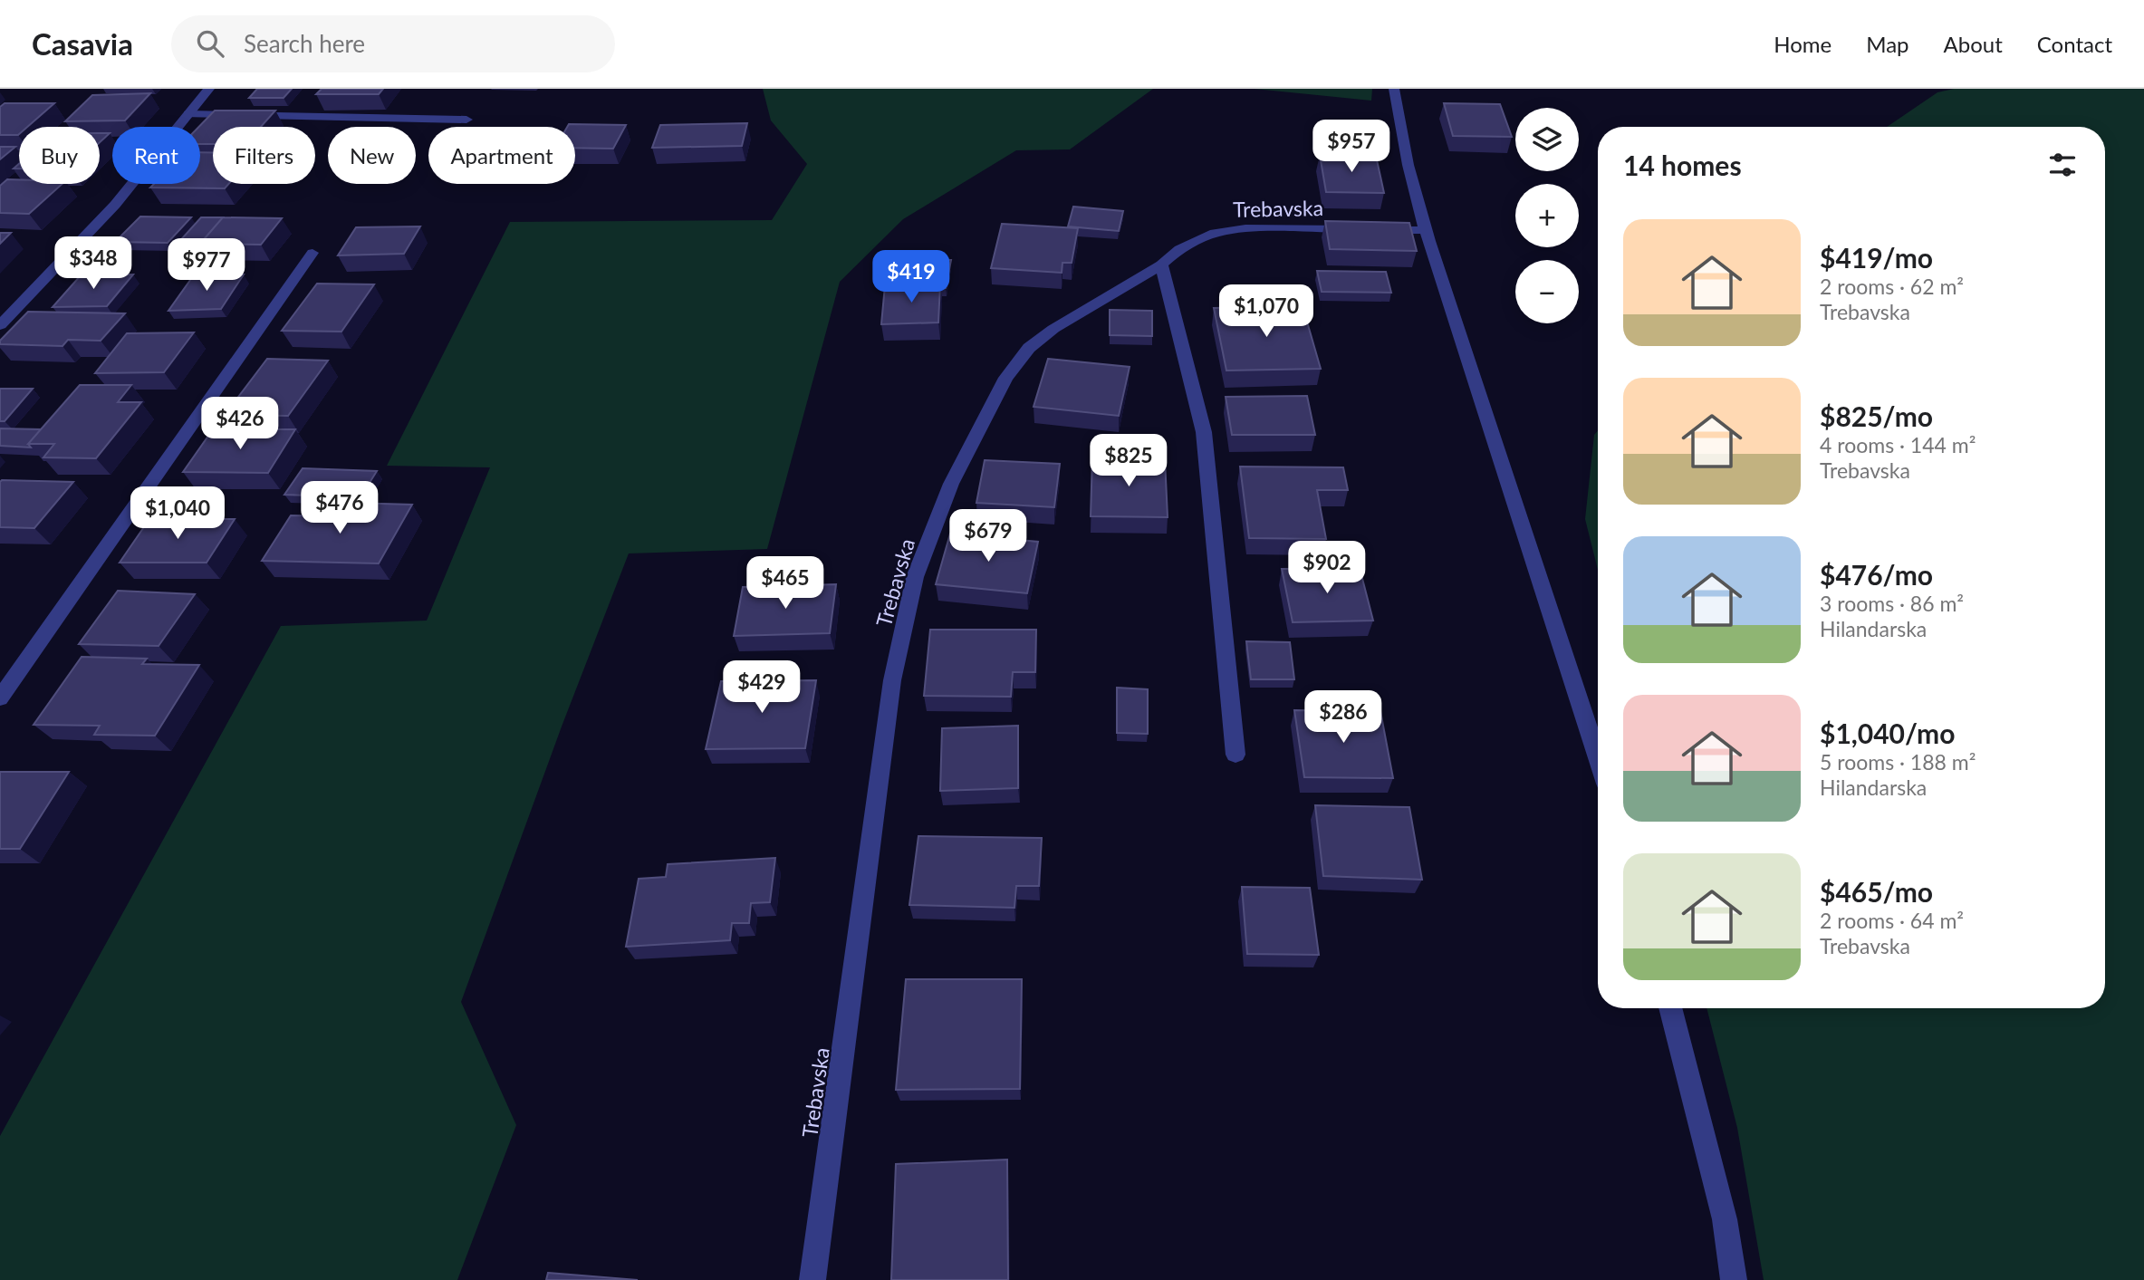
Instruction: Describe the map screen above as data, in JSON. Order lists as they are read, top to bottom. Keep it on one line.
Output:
{"streets":{"street":["Trebavska"]},"page":{"header":"Casavia","search":"Search here","nav":["Home","Map","About","Contact"],"map_buttons":["+","−"],"price":["$957","$348","$977","$419","$1,070","$426","$825","$476","$1,040","$679","$902","$465","$429","$286"],"chip":["Buy","Rent","Filters","New","Apartment"],"heading":"14 homes","list":[{"name":"$419/mo","note":"2 rooms · 62 m² · Trebavska"},{"name":"$825/mo","note":"4 rooms · 144 m² · Trebavska"},{"name":"$476/mo","note":"3 rooms · 86 m² · Hilandarska"},{"name":"$1,040/mo","note":"5 rooms · 188 m² · Hilandarska"},{"name":"$465/mo","note":"2 rooms · 64 m² · Trebavska"}]}}
